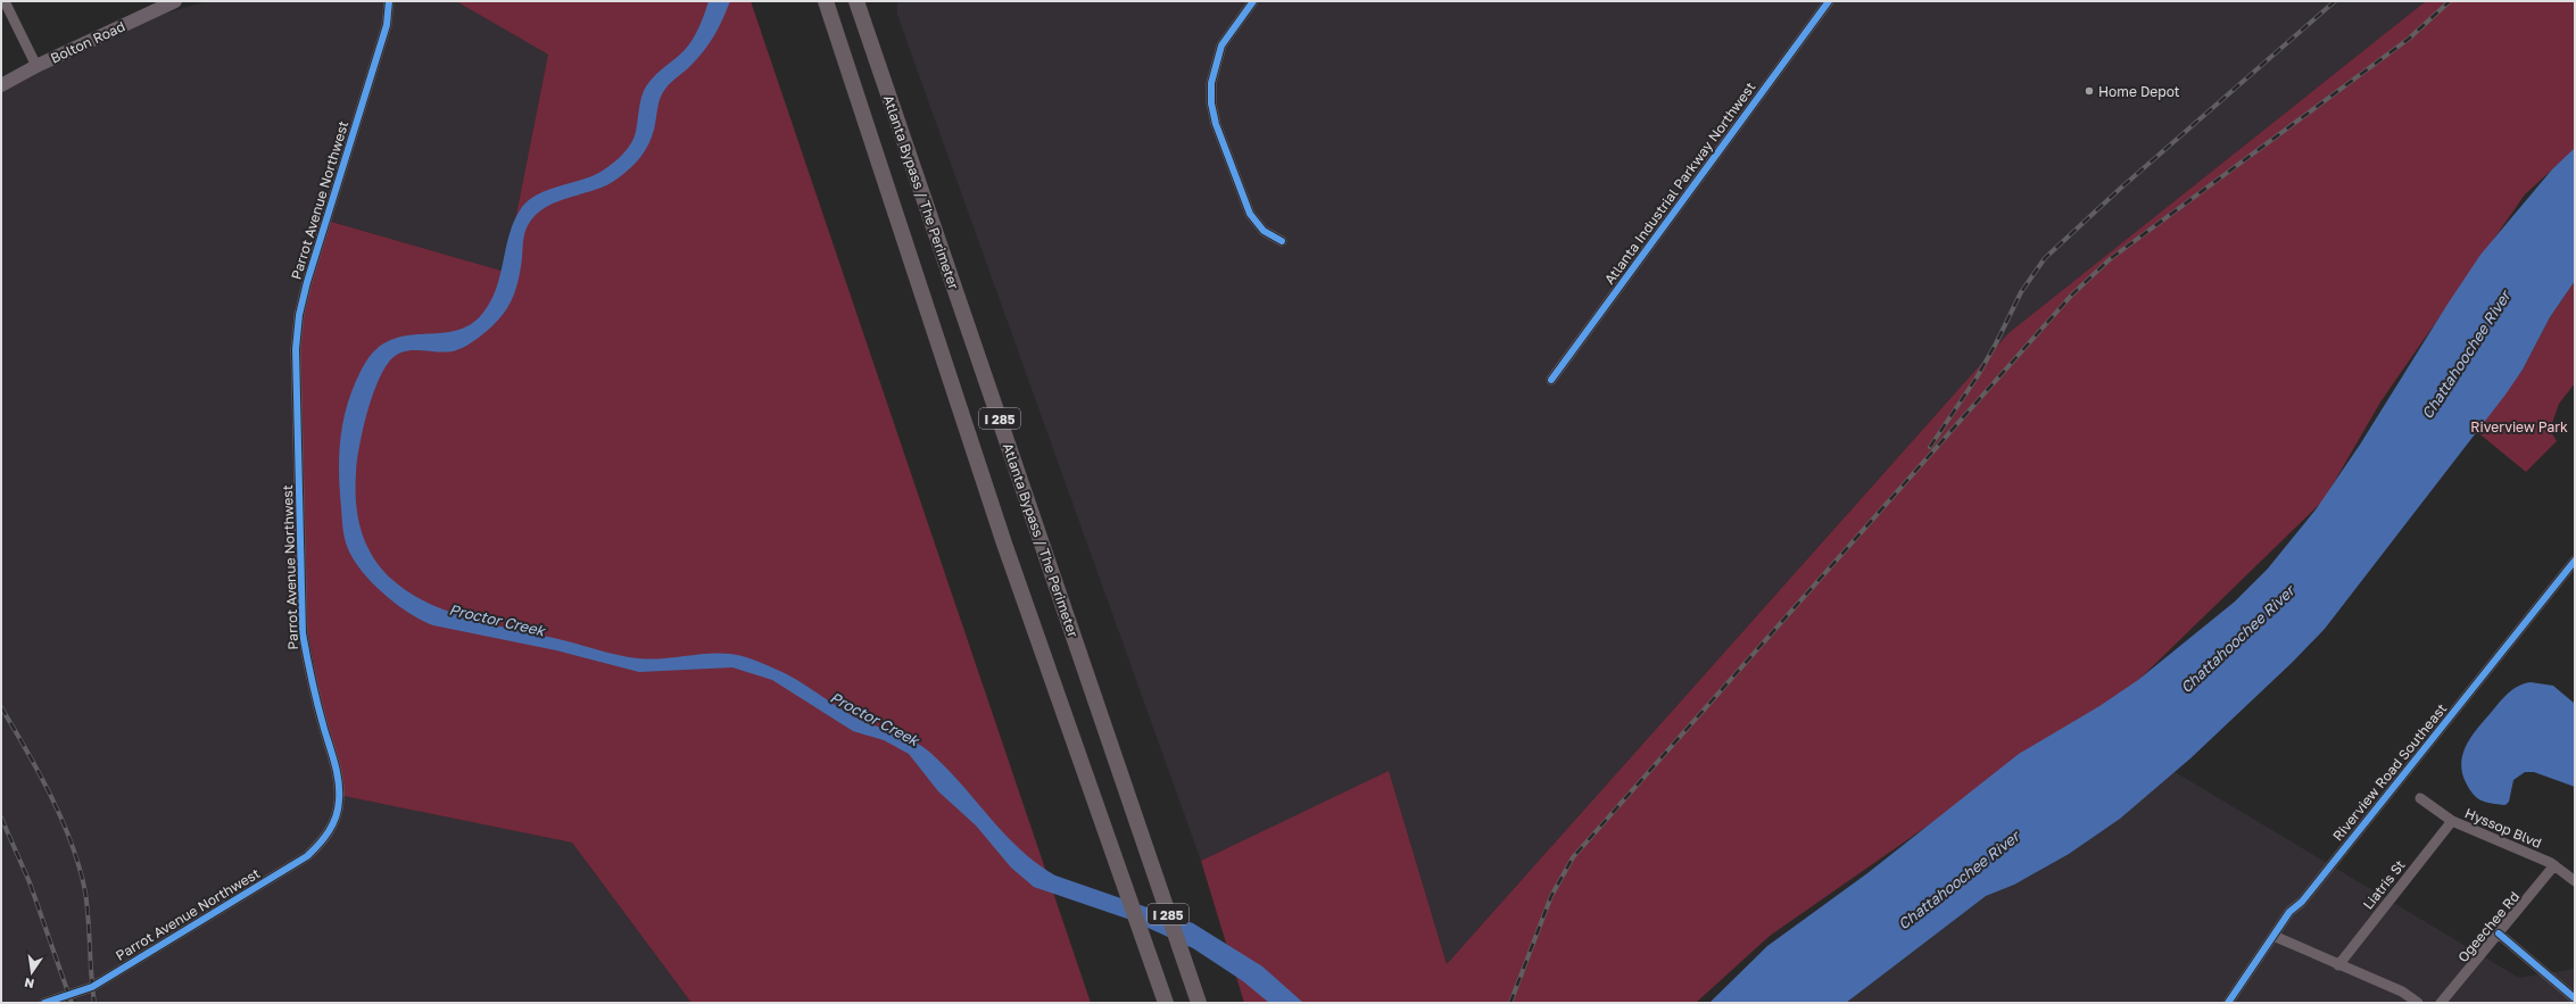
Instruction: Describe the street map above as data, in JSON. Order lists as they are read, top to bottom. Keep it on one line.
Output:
{"streets":{"highway":["Atlanta Bypass / The Perimeter","I 285"],"main road":["Bolton Road"],"street":["Atlanta Industrial Parkway Northwest","Parrot Avenue Northwest","Riverview Road Southeast","Hyssop Blvd","Liatris St","Ogeechee Rd"]},"crossings":[["Hyssop Blvd","Liatris St"],["Hyssop Blvd","Ogeechee Rd"]],"water":["Chattahoochee River","Proctor Creek"],"parks":["Riverview Park"],"places":["Home Depot"],"north":"bottom"}
